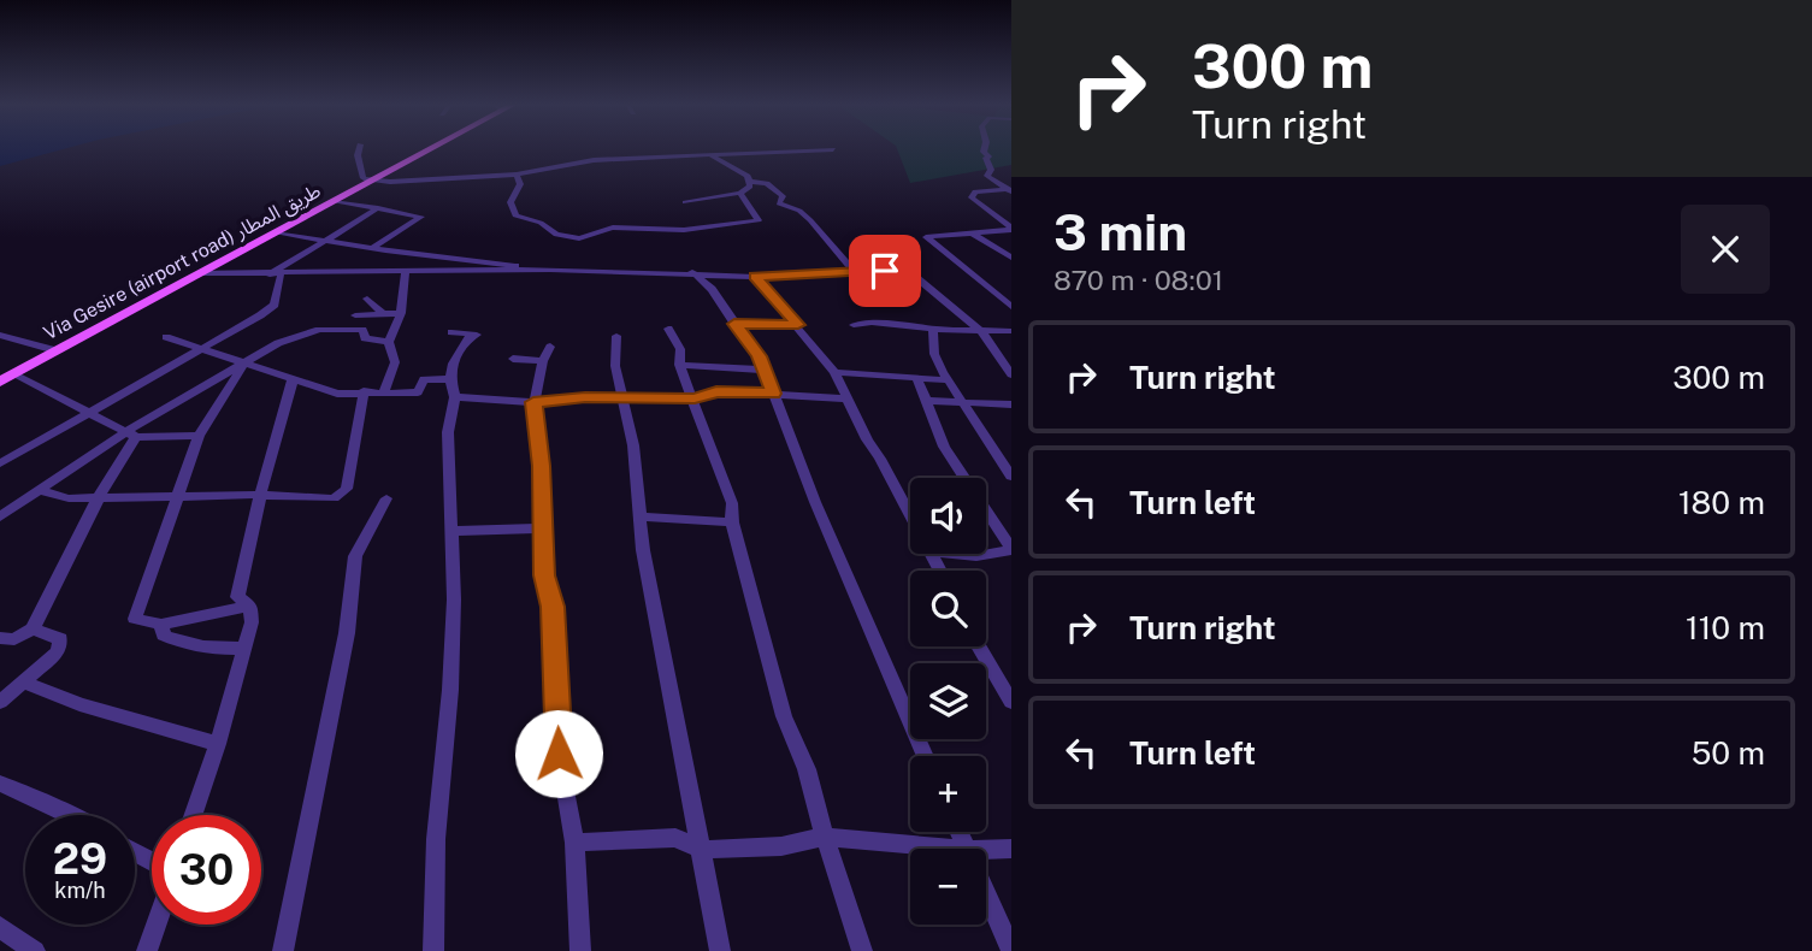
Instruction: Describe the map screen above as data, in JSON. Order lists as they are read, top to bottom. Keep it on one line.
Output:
{"streets":{"main road":["Via Gesire (airport road) طريق المطار"]},"page":{"turn":["300 m","Turn right"],"heading":["3 min","870 m · 08:01"],"list":[{"name":"Turn right","value":"300 m"},{"name":"Turn left","value":"180 m"},{"name":"Turn right","value":"110 m"},{"name":"Turn left","value":"50 m"}],"map_buttons":["+","−"],"speed":"29 km/h","limit":"30"}}
